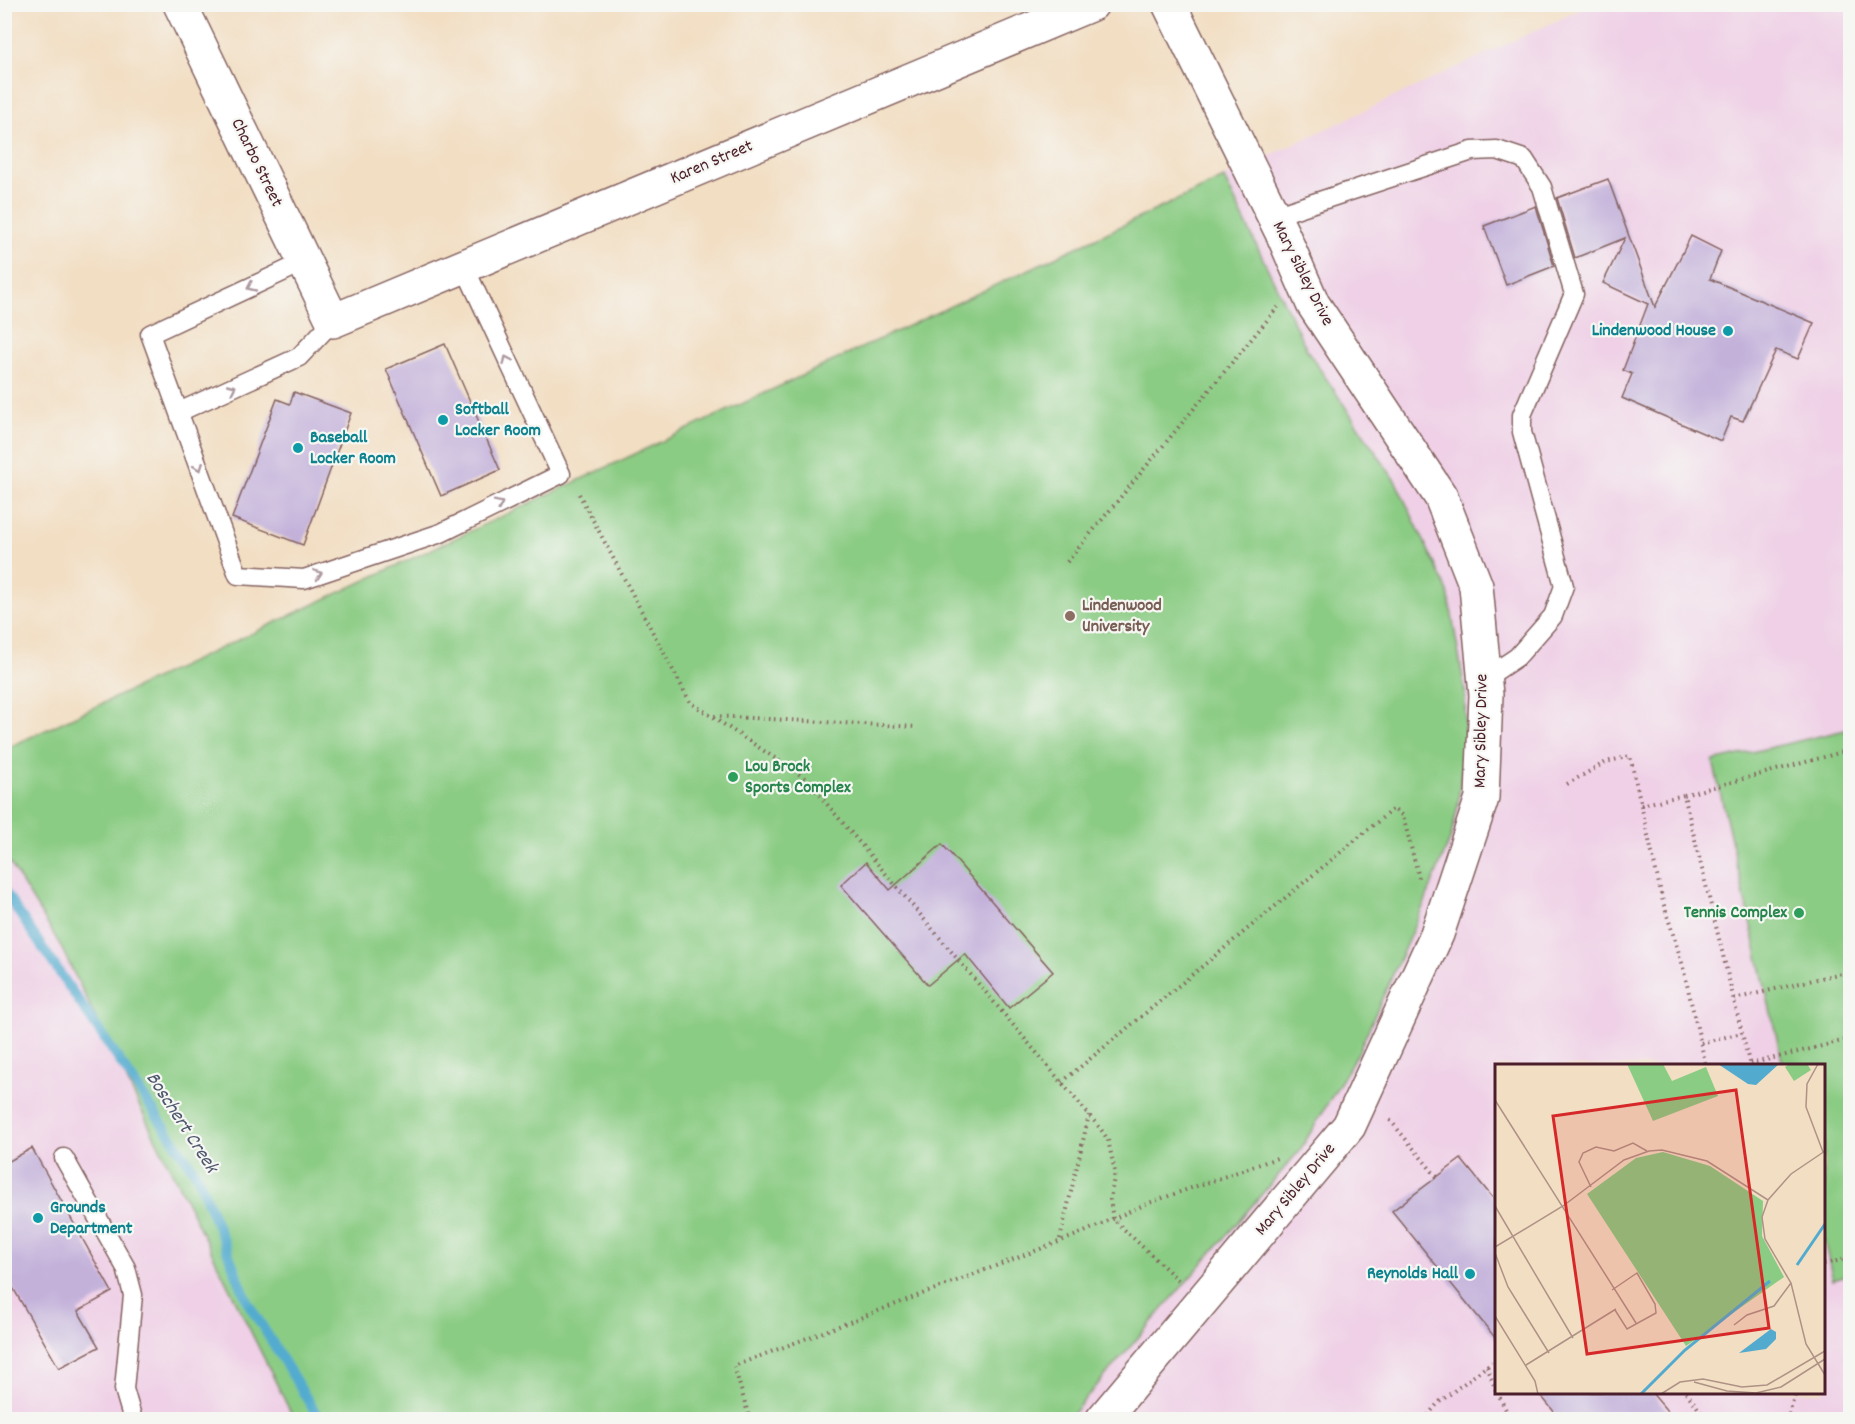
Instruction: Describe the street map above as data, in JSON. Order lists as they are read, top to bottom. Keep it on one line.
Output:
{"streets":{"street":["Charbo Street","Karen Street","Mary Sibley Drive"]},"crossings":[["Charbo Street","Karen Street"]],"water":["Boschert Creek"],"places":["Lindenwood House","Softball Locker Room","Baseball Locker Room","Lindenwood University","Lou Brock Sports Complex","Tennis Complex","Grounds Department","Reynolds Hall"]}
